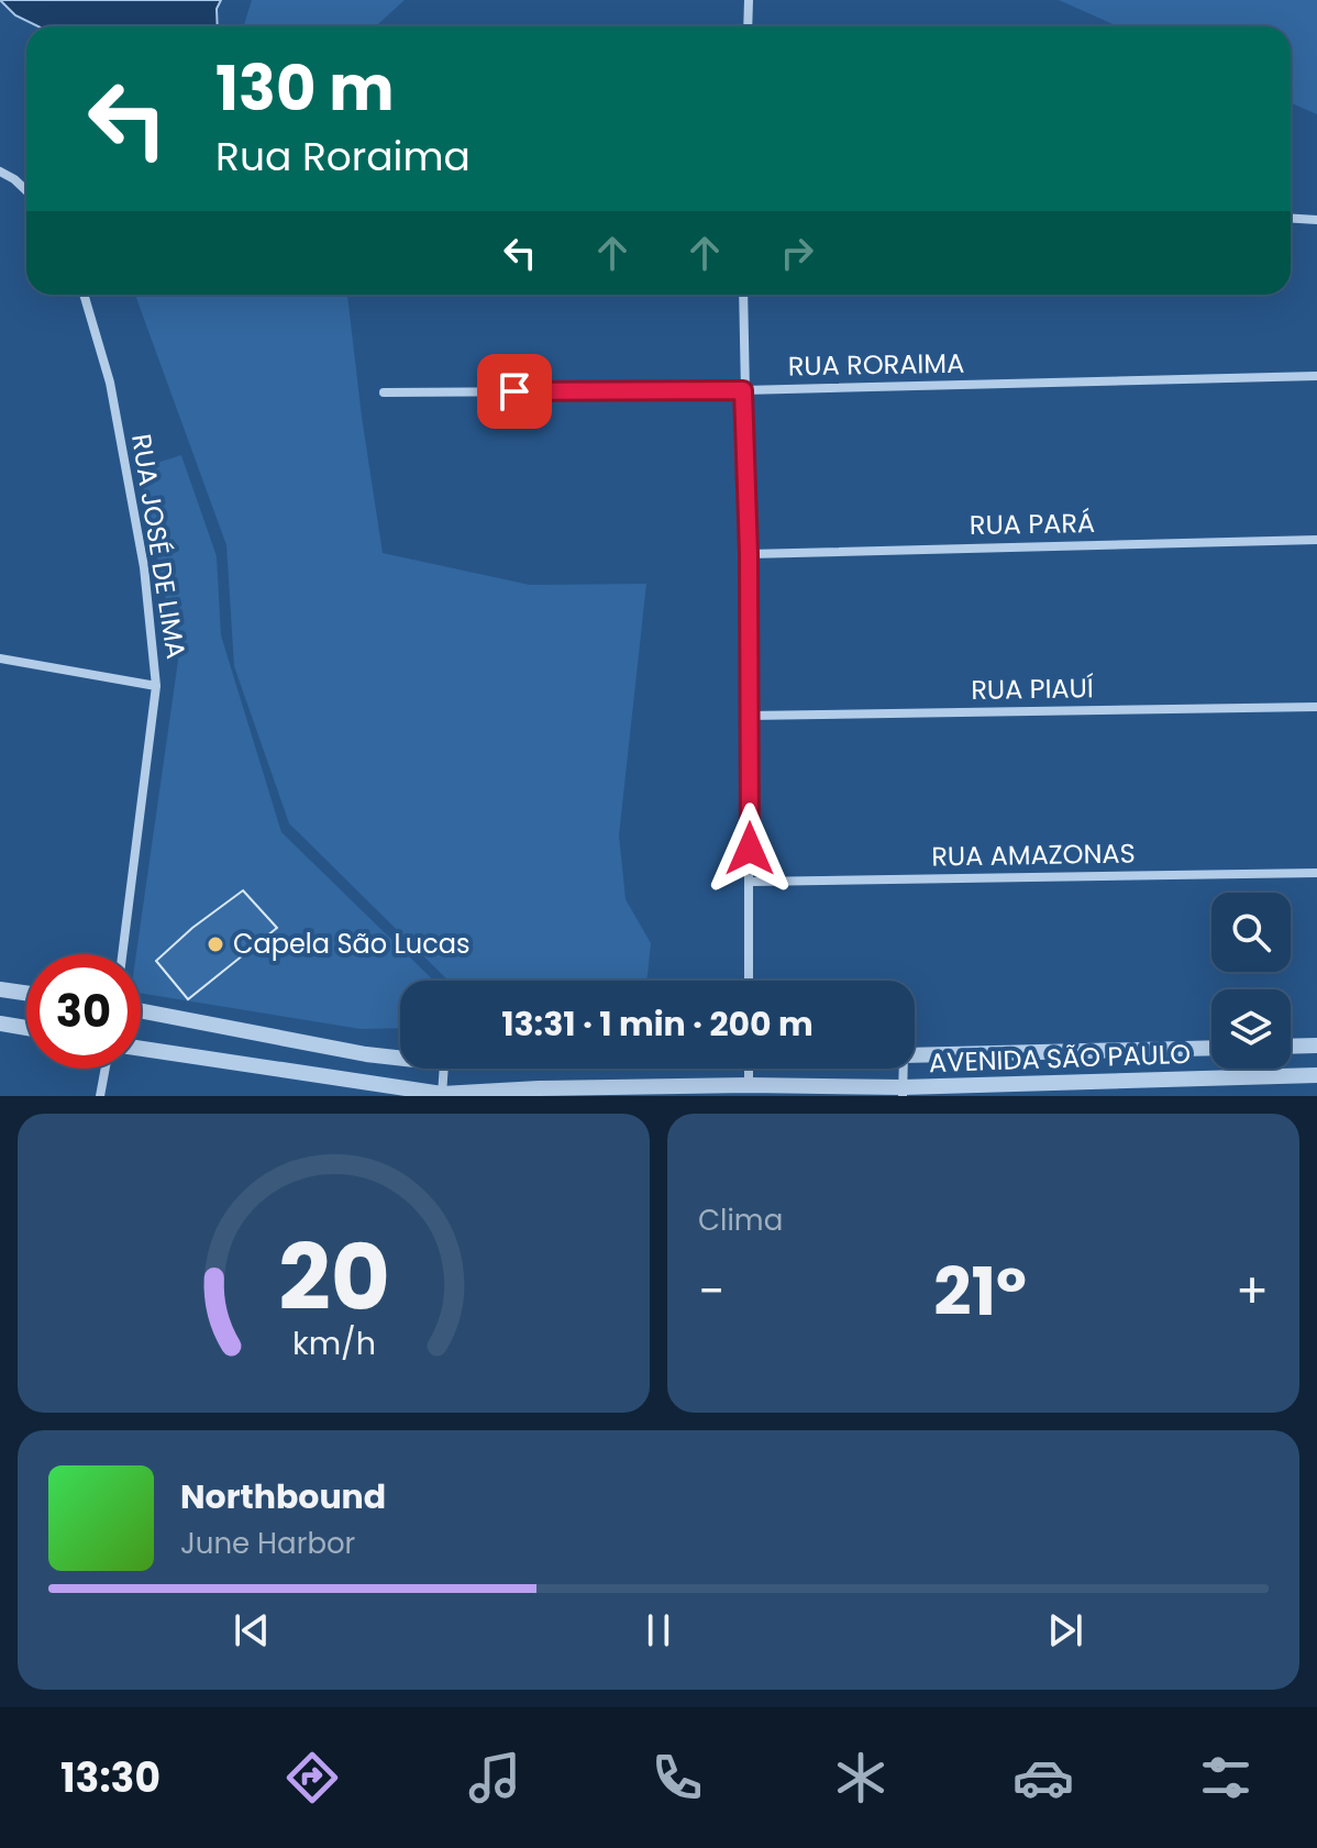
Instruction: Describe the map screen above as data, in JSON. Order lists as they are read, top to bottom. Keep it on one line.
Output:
{"streets":{"street":["RUA RORAIMA","RUA PARÁ","RUA JOSÉ DE LIMA","RUA PIAUÍ","RUA AMAZONAS","AVENIDA SÃO PAULO"]},"places":["Capela São Lucas"],"page":{"turn":["130 m","Rua Roraima"],"limit":"30","trip":"13:31 · 1 min · 200 m","tile":"Clima","heat":["−","21°","+"],"song":["Northbound","June Harbor"],"tabs":"13:30","gauge":["20","km/h"]}}
